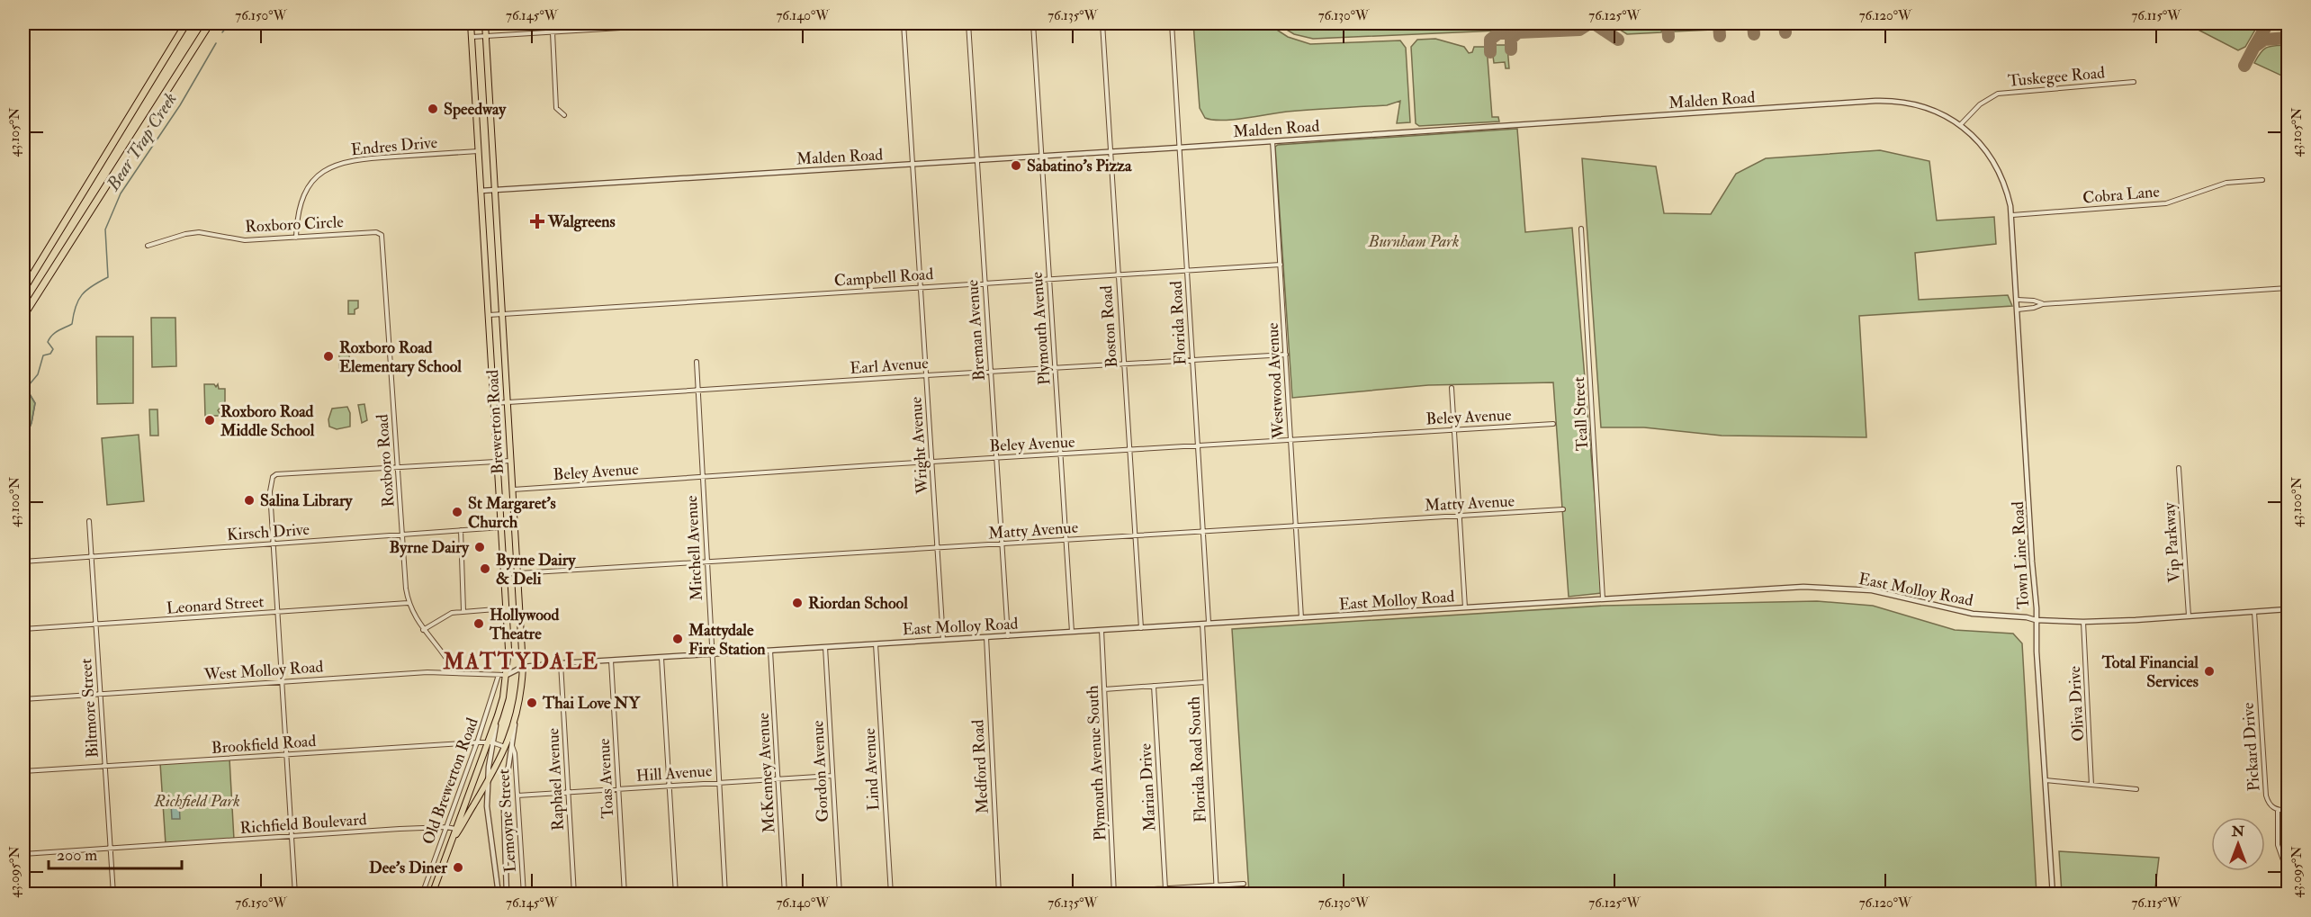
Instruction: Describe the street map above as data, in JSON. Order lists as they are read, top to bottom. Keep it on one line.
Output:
{"streets":{"main road":["Brewerton Road"],"street":["Tuskegee Road","Malden Road","Endres Drive","Cobra Lane","Roxboro Circle","Campbell Road","Florida Road","Boston Road","Plymouth Avenue","Breman Avenue","Earl Avenue","Westwood Avenue","Teall Street","Beley Avenue","Wright Avenue","Roxboro Road","Matty Avenue","Kirsch Drive","Vip Parkway","Mitchell Avenue","Town Line Road","East Molloy Road","Leonard Street","West Molloy Road","Oliva Drive","Biltmore Street","Brookfield Road","Pickard Drive","Florida Road South","Plymouth Avenue South","Medford Road","Lind Avenue","Gordon Avenue","Hill Avenue","McKenney Avenue","Toas Avenue","Raphael Avenue","Old Brewerton Road","Marian Drive","Lemoyne Street","Richfield Boulevard"]},"crossings":[["Tuskegee Road","Malden Road"],["Malden Road","Cobra Lane"],["Malden Road","Florida Road"],["Malden Road","Boston Road"],["Malden Road","Plymouth Avenue"],["Malden Road","Breman Avenue"],["Malden Road","Westwood Avenue"],["Malden Road","Brewerton Road"],["Malden Road","Wright Avenue"],["Malden Road","Town Line Road"],["Endres Drive","Roxboro Circle"],["Endres Drive","Brewerton Road"],["Cobra Lane","Town Line Road"],["Roxboro Circle","Roxboro Road"],["Campbell Road","Florida Road"],["Campbell Road","Boston Road"],["Campbell Road","Plymouth Avenue"],["Campbell Road","Breman Avenue"],["Campbell Road","Westwood Avenue"],["Campbell Road","Brewerton Road"],["Campbell Road","Wright Avenue"],["Florida Road","Earl Avenue"],["Florida Road","Beley Avenue"],["Florida Road","Matty Avenue"],["Florida Road","East Molloy Road"],["Boston Road","Earl Avenue"],["Boston Road","Beley Avenue"],["Boston Road","Matty Avenue"],["Boston Road","East Molloy Road"],["Plymouth Avenue","Earl Avenue"],["Plymouth Avenue","Beley Avenue"],["Plymouth Avenue","Matty Avenue"],["Plymouth Avenue","East Molloy Road"],["Breman Avenue","Earl Avenue"],["Breman Avenue","Beley Avenue"],["Breman Avenue","Matty Avenue"],["Breman Avenue","East Molloy Road"],["Earl Avenue","Westwood Avenue"],["Earl Avenue","Brewerton Road"],["Earl Avenue","Wright Avenue"],["Earl Avenue","Mitchell Avenue"],["Westwood Avenue","Beley Avenue"],["Westwood Avenue","Matty Avenue"],["Westwood Avenue","East Molloy Road"],["Teall Street","East Molloy Road"],["Beley Avenue","Brewerton Road"],["Beley Avenue","Wright Avenue"],["Beley Avenue","Mitchell Avenue"],["Brewerton Road","Matty Avenue"],["Brewerton Road","Kirsch Drive"],["Brewerton Road","East Molloy Road"],["Brewerton Road","West Molloy Road"],["Brewerton Road","Brookfield Road"],["Brewerton Road","Lemoyne Street"],["Brewerton Road","Richfield Boulevard"],["Wright Avenue","Matty Avenue"],["Wright Avenue","East Molloy Road"],["Roxboro Road","Kirsch Drive"],["Roxboro Road","Leonard Street"],["Roxboro Road","West Molloy Road"],["Matty Avenue","Mitchell Avenue"],["Kirsch Drive","Biltmore Street"],["Vip Parkway","East Molloy Road"],["Mitchell Avenue","East Molloy Road"],["Mitchell Avenue","Hill Avenue"],["Town Line Road","East Molloy Road"],["East Molloy Road","West Molloy Road"],["East Molloy Road","Oliva Drive"],["East Molloy Road","Pickard Drive"],["East Molloy Road","Florida Road South"],["East Molloy Road","Plymouth Avenue South"],["East Molloy Road","Medford Road"],["East Molloy Road","Lind Avenue"],["East Molloy Road","Gordon Avenue"],["East Molloy Road","McKenney Avenue"],["East Molloy Road","Toas Avenue"],["East Molloy Road","Raphael Avenue"],["Leonard Street","Biltmore Street"],["West Molloy Road","Biltmore Street"],["West Molloy Road","Old Brewerton Road"],["Biltmore Street","Brookfield Road"],["Biltmore Street","Richfield Boulevard"],["Brookfield Road","Old Brewerton Road"],["Brookfield Road","Lemoyne Street"],["Gordon Avenue","Hill Avenue"],["Hill Avenue","McKenney Avenue"],["Hill Avenue","Toas Avenue"],["Hill Avenue","Raphael Avenue"],["Hill Avenue","Lemoyne Street"],["Old Brewerton Road","Richfield Boulevard"]],"districts":["MATTYDALE"],"water":["Bear Trap Creek"],"parks":["Burnham Park","Richfield Park"],"places":{"other":["Speedway","Sabatino's Pizza","Roxboro Road Elementary School","Roxboro Road Middle School","Salina Library","St Margaret's Church","Byrne Dairy","Byrne Dairy & Deli","Riordan School","Hollywood Theatre","Mattydale Fire Station","Total Financial Services","Thai Love NY","Dee's Diner"],"health":["Walgreens"]},"scale_bar":"200 m","north":"top","coordinates":["76.150°W","76.145°W","76.140°W","76.135°W","76.130°W","76.125°W","76.120°W","76.115°W","43.105°N","43.100°N","43.095°N"]}
